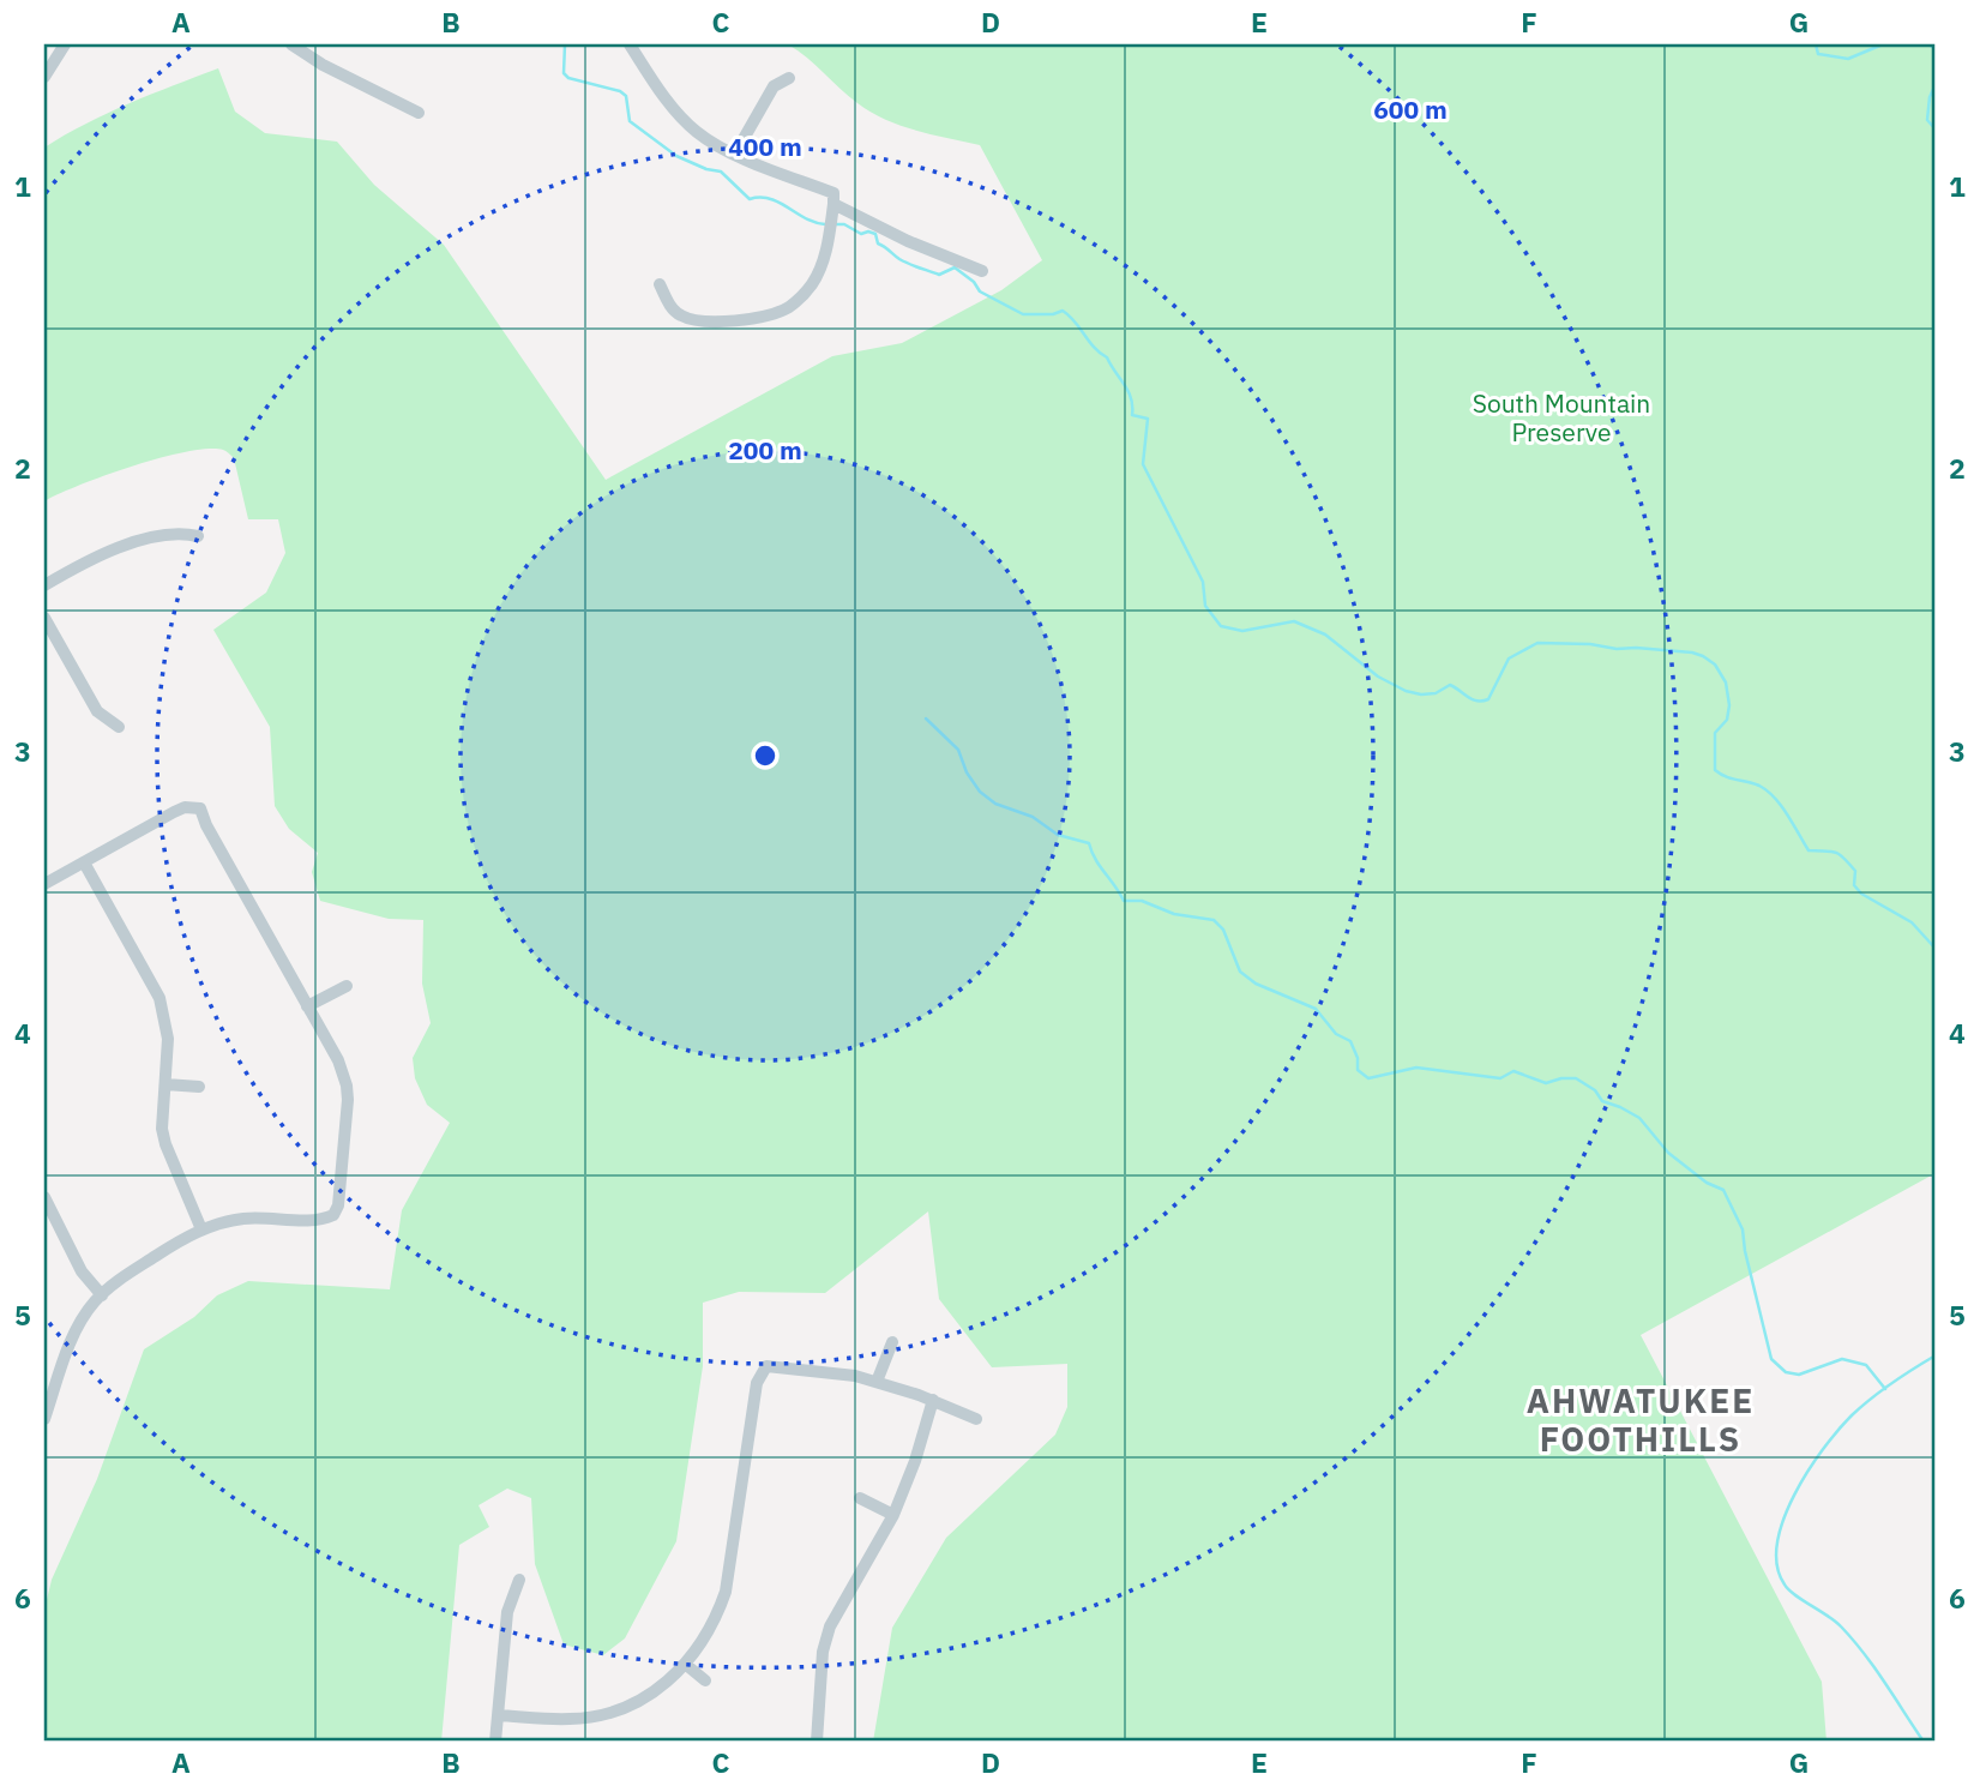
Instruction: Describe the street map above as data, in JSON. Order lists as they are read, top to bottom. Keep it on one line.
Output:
{"districts":["AHWATUKEE FOOTHILLS"],"parks":["South Mountain Preserve"],"grid":{"columns":["A","B","C","D","E","F","G"],"rows":["1","2","3","4","5","6"]},"rings":["600 m","400 m","200 m"]}
